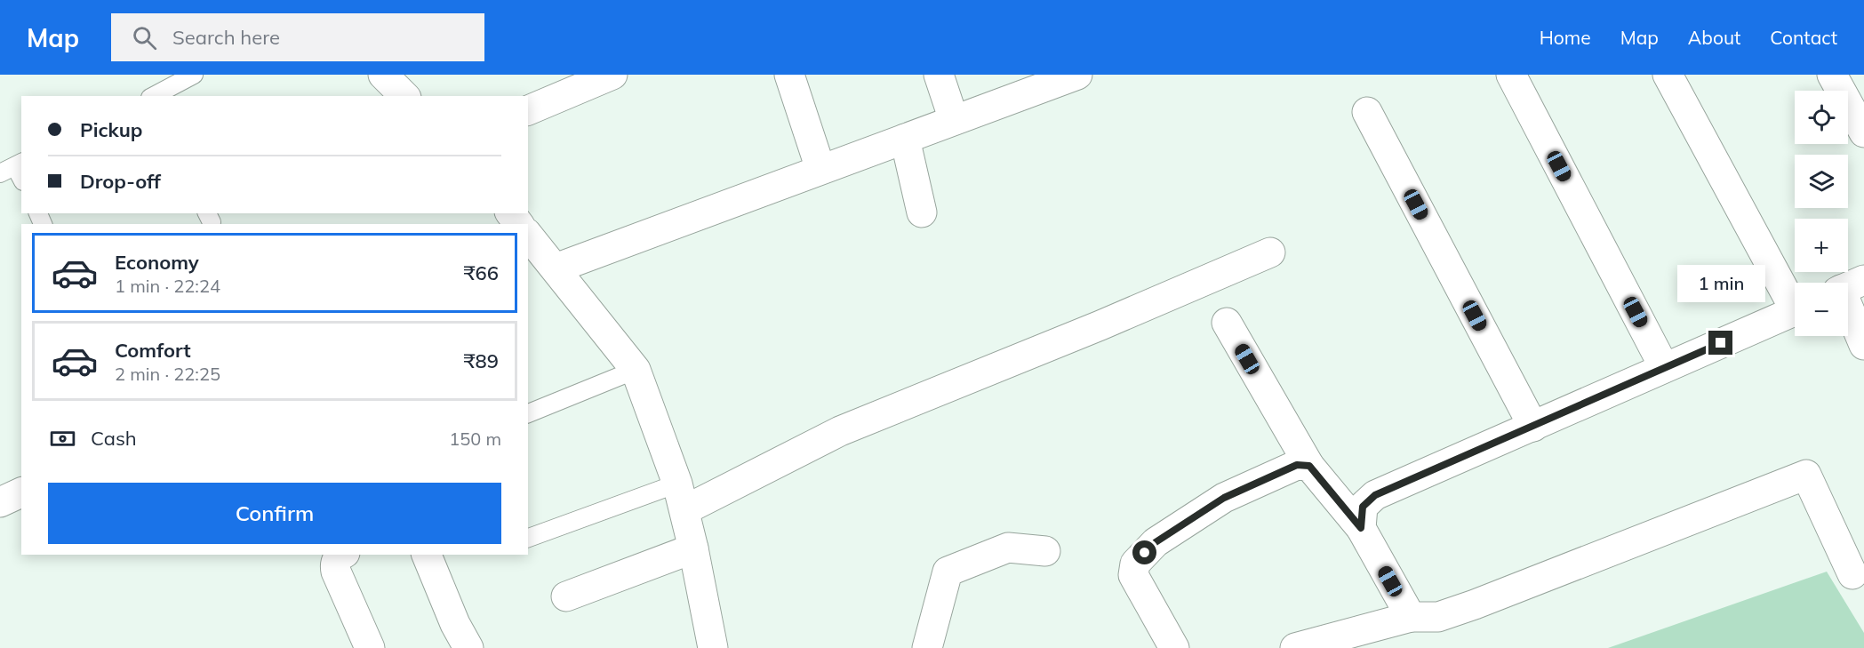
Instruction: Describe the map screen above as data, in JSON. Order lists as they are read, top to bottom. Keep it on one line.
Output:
{"page":{"header":"Map","search":"Search here","nav":["Home","Map","About","Contact"],"map_buttons":["+","−"],"banner":["Pickup","Drop-off"],"list":[{"name":"Economy","note":"1 min · 22:24","value":"₹66"},{"name":"Comfort","note":"2 min · 22:25","value":"₹89"}],"bubble":"1 min","pay":["Cash","150 m"],"buttons":"Confirm"}}
